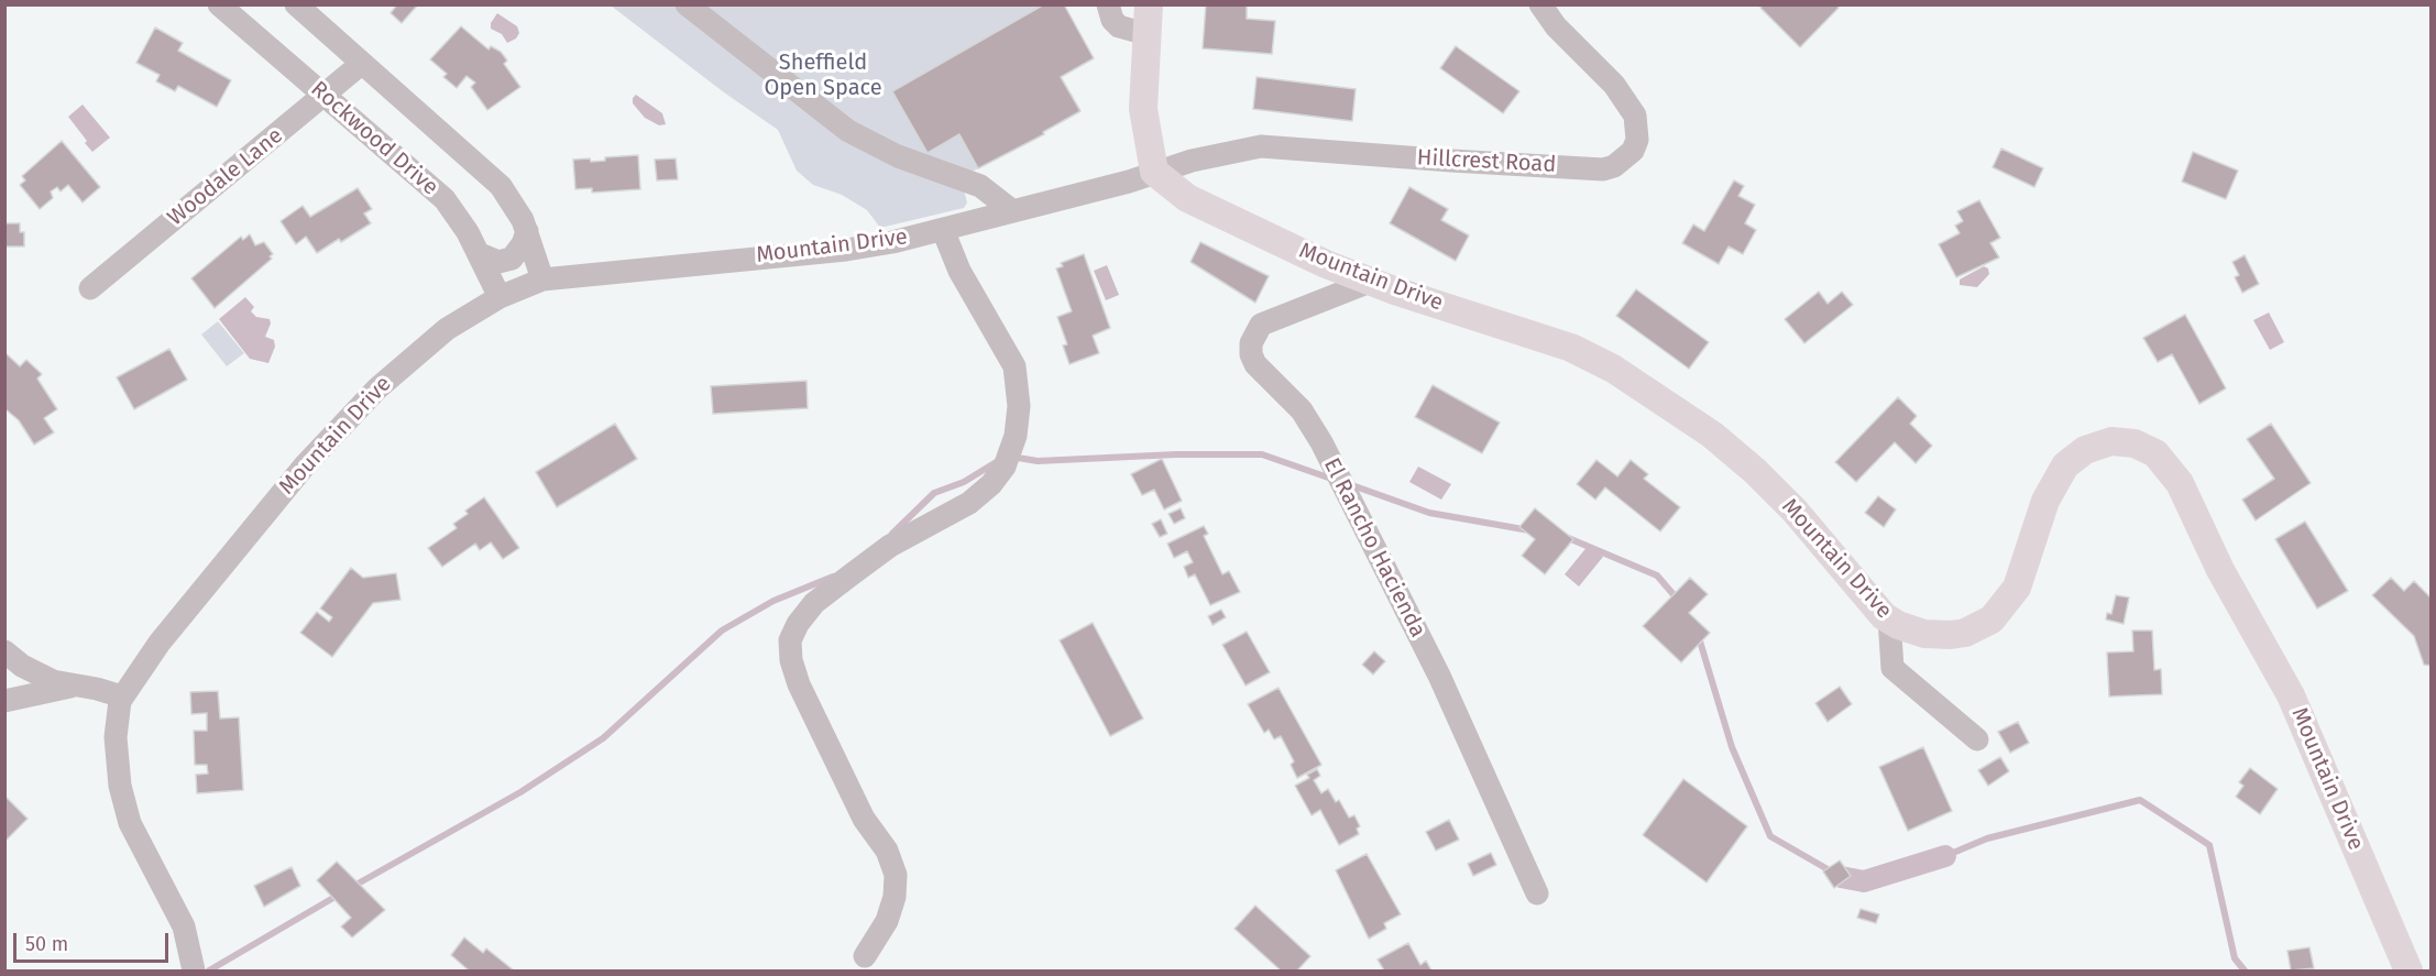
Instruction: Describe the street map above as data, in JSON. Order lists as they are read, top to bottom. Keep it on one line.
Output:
{"streets":{"main road":["Mountain Drive"],"street":["Rockwood Drive","Hillcrest Road","Woodale Lane","El Rancho Hacienda"]},"crossings":[["Rockwood Drive","Woodale Lane"],["Rockwood Drive","Mountain Drive"],["Hillcrest Road","Mountain Drive"],["Mountain Drive","El Rancho Hacienda"]],"parks":["Sheffield Open Space"],"scale_bar":"50 m"}
